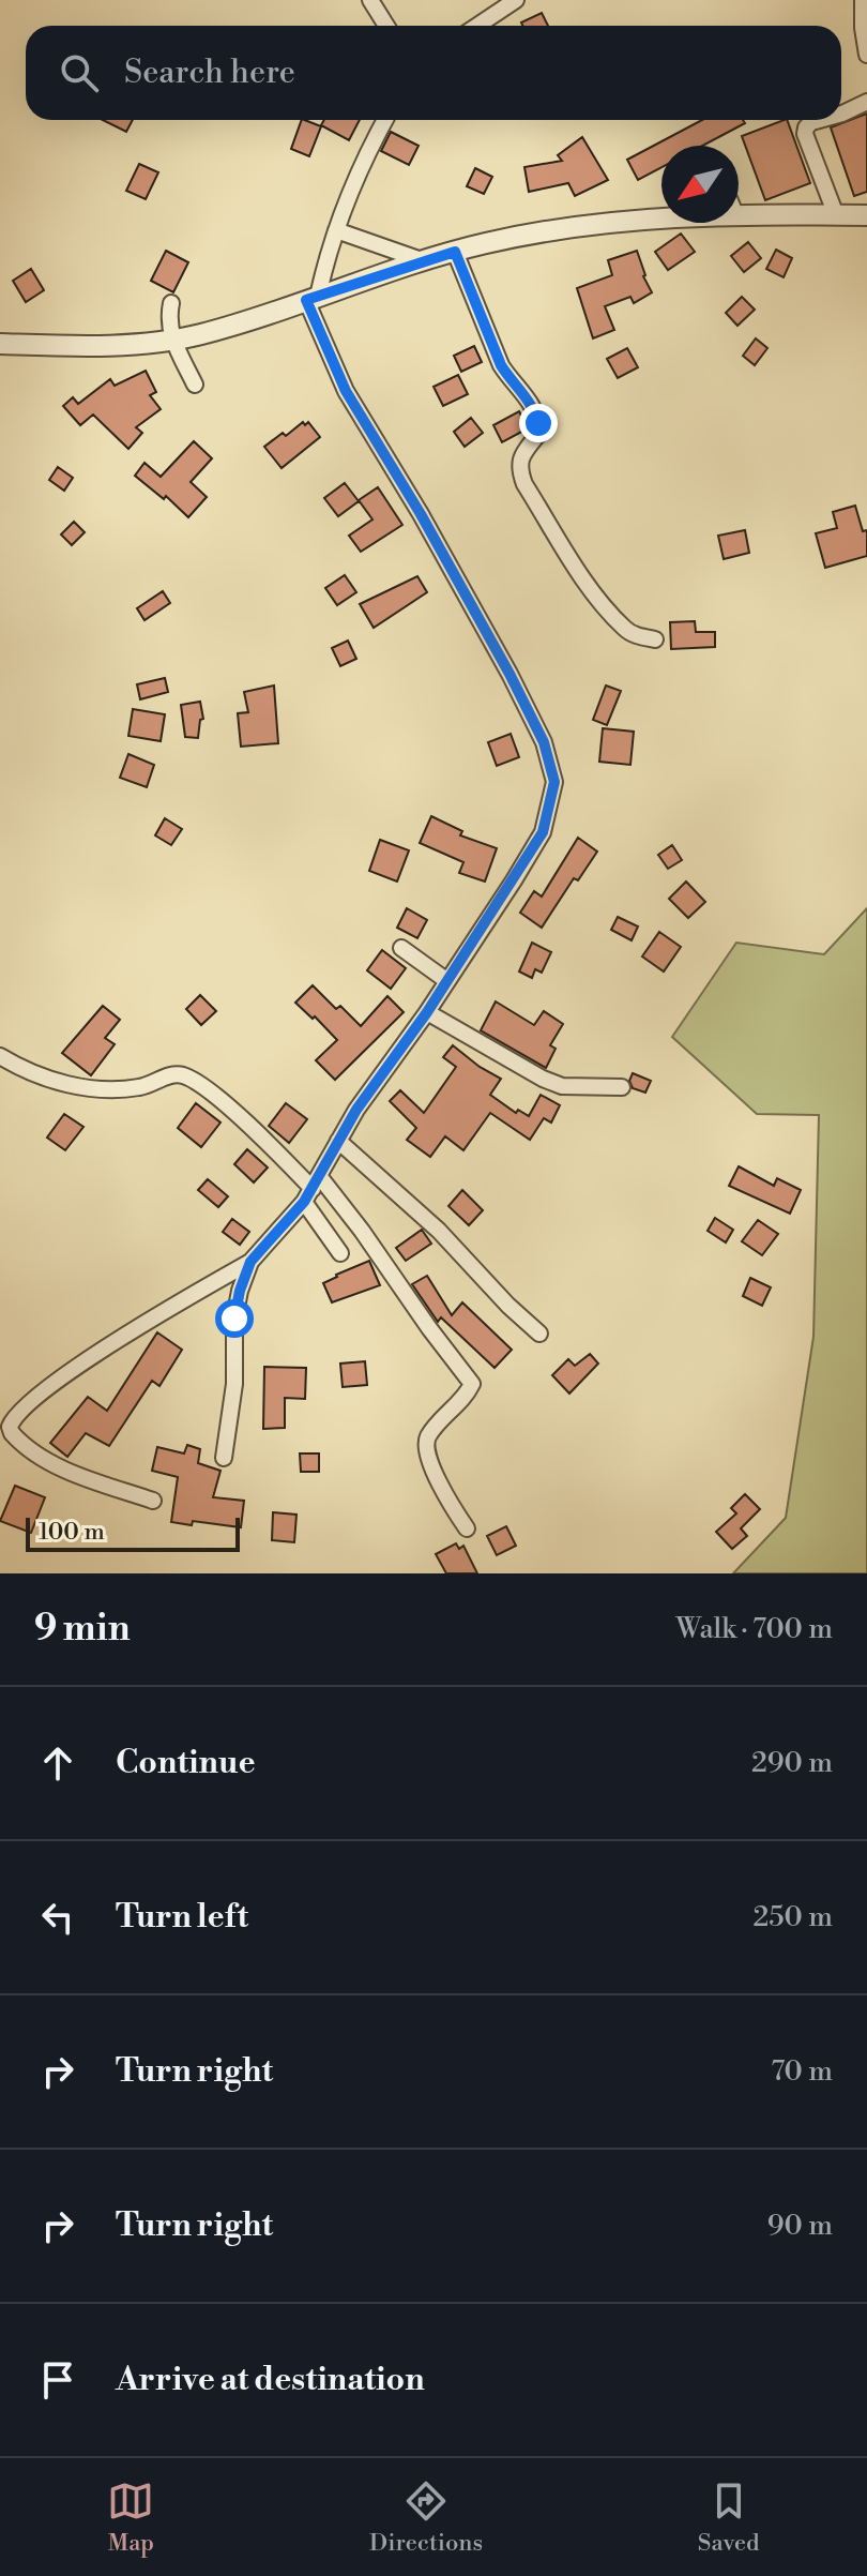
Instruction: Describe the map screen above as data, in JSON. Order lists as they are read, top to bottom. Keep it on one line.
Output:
{"scale_bar":"100 m","north":"bottom left","page":{"search":"Search here","scale":"100 m","heading":["9 min","Walk · 700 m"],"list":[["Continue","290 m"],["Turn left","250 m"],["Turn right","70 m"],["Turn right","90 m"],"Arrive at destination"],"nav":["Map","Directions","Saved"]}}
